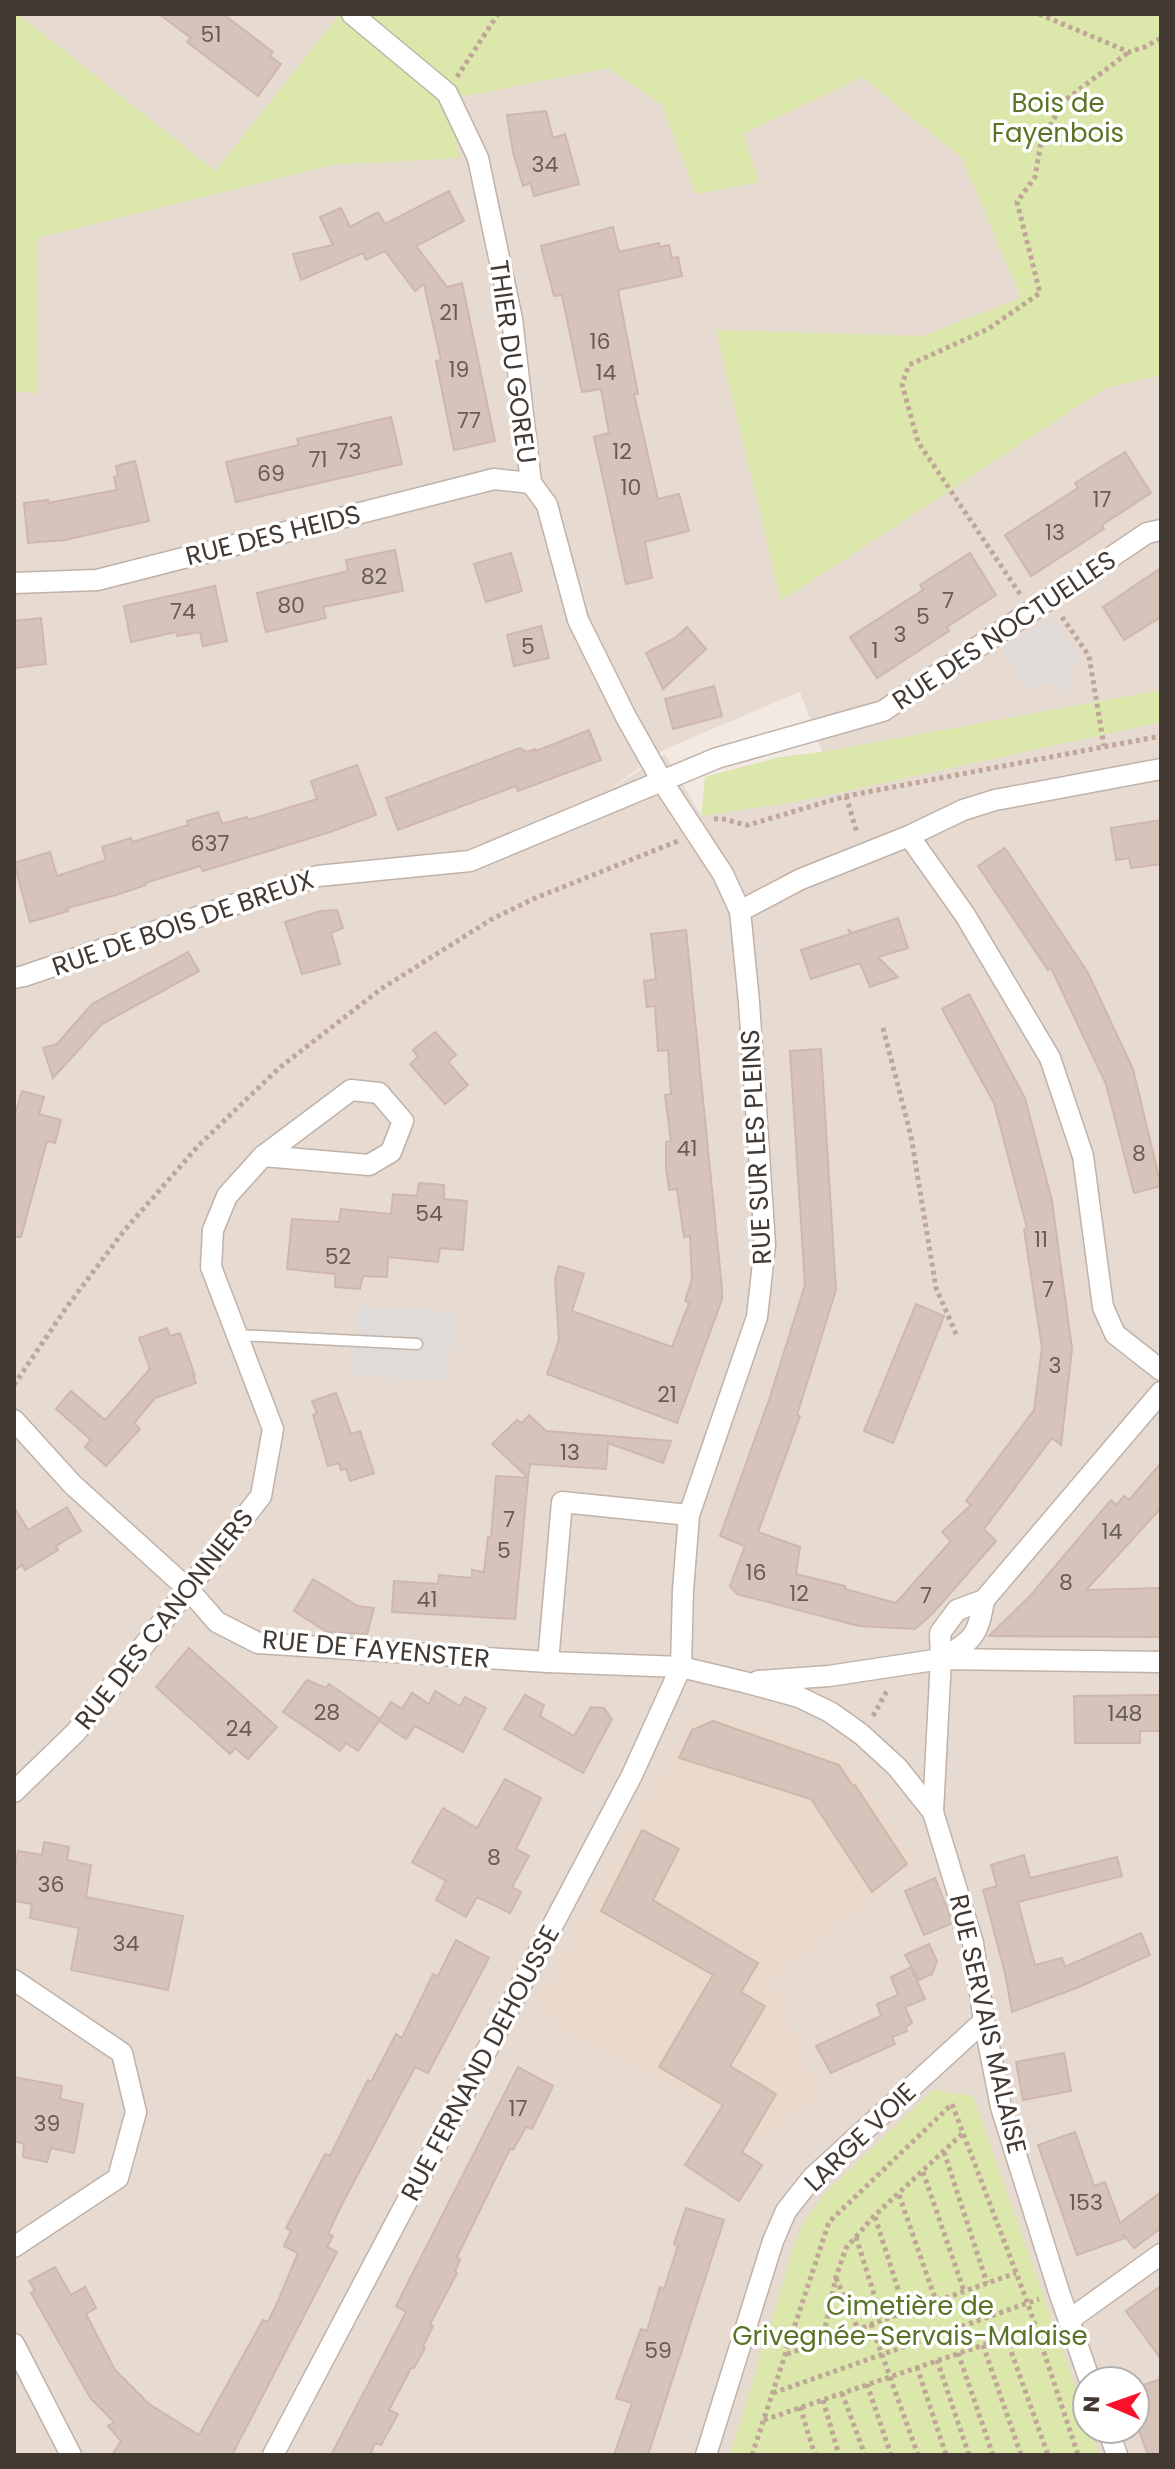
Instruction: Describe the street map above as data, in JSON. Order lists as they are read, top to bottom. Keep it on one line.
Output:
{"streets":{"street":["THIER DU GOREU","RUE DES HEIDS","RUE DES NOCTUELLES","RUE DE BOIS DE BREUX","RUE SUR LES PLEINS","RUE DES CANONNIERS","RUE DE FAYENSTER","RUE SERVAIS MALAISE","RUE FERNAND DEHOUSSE","LARGE VOIE"]},"crossings":[["THIER DU GOREU","RUE DES HEIDS"],["THIER DU GOREU","RUE DES NOCTUELLES"],["THIER DU GOREU","RUE DE BOIS DE BREUX"],["RUE DES NOCTUELLES","RUE DE BOIS DE BREUX"],["RUE SUR LES PLEINS","RUE DE FAYENSTER"],["RUE SUR LES PLEINS","RUE FERNAND DEHOUSSE"],["RUE DES CANONNIERS","RUE DE FAYENSTER"],["RUE DE FAYENSTER","RUE FERNAND DEHOUSSE"],["RUE SERVAIS MALAISE","LARGE VOIE"]],"parks":["Bois de Fayenbois","Cimetière de Grivegnée-Servais-Malaise"],"house_numbers":["51","34","21","16","19","14","77","73","12","71","69","10","17","13","82","7","80","74","5","3","5","1","637","41","8","54","11","52","7","3","21","13","7","14","5","16","8","12","7","41","28","148","24","8","36","34","17","39","153","59"],"north":"left"}
